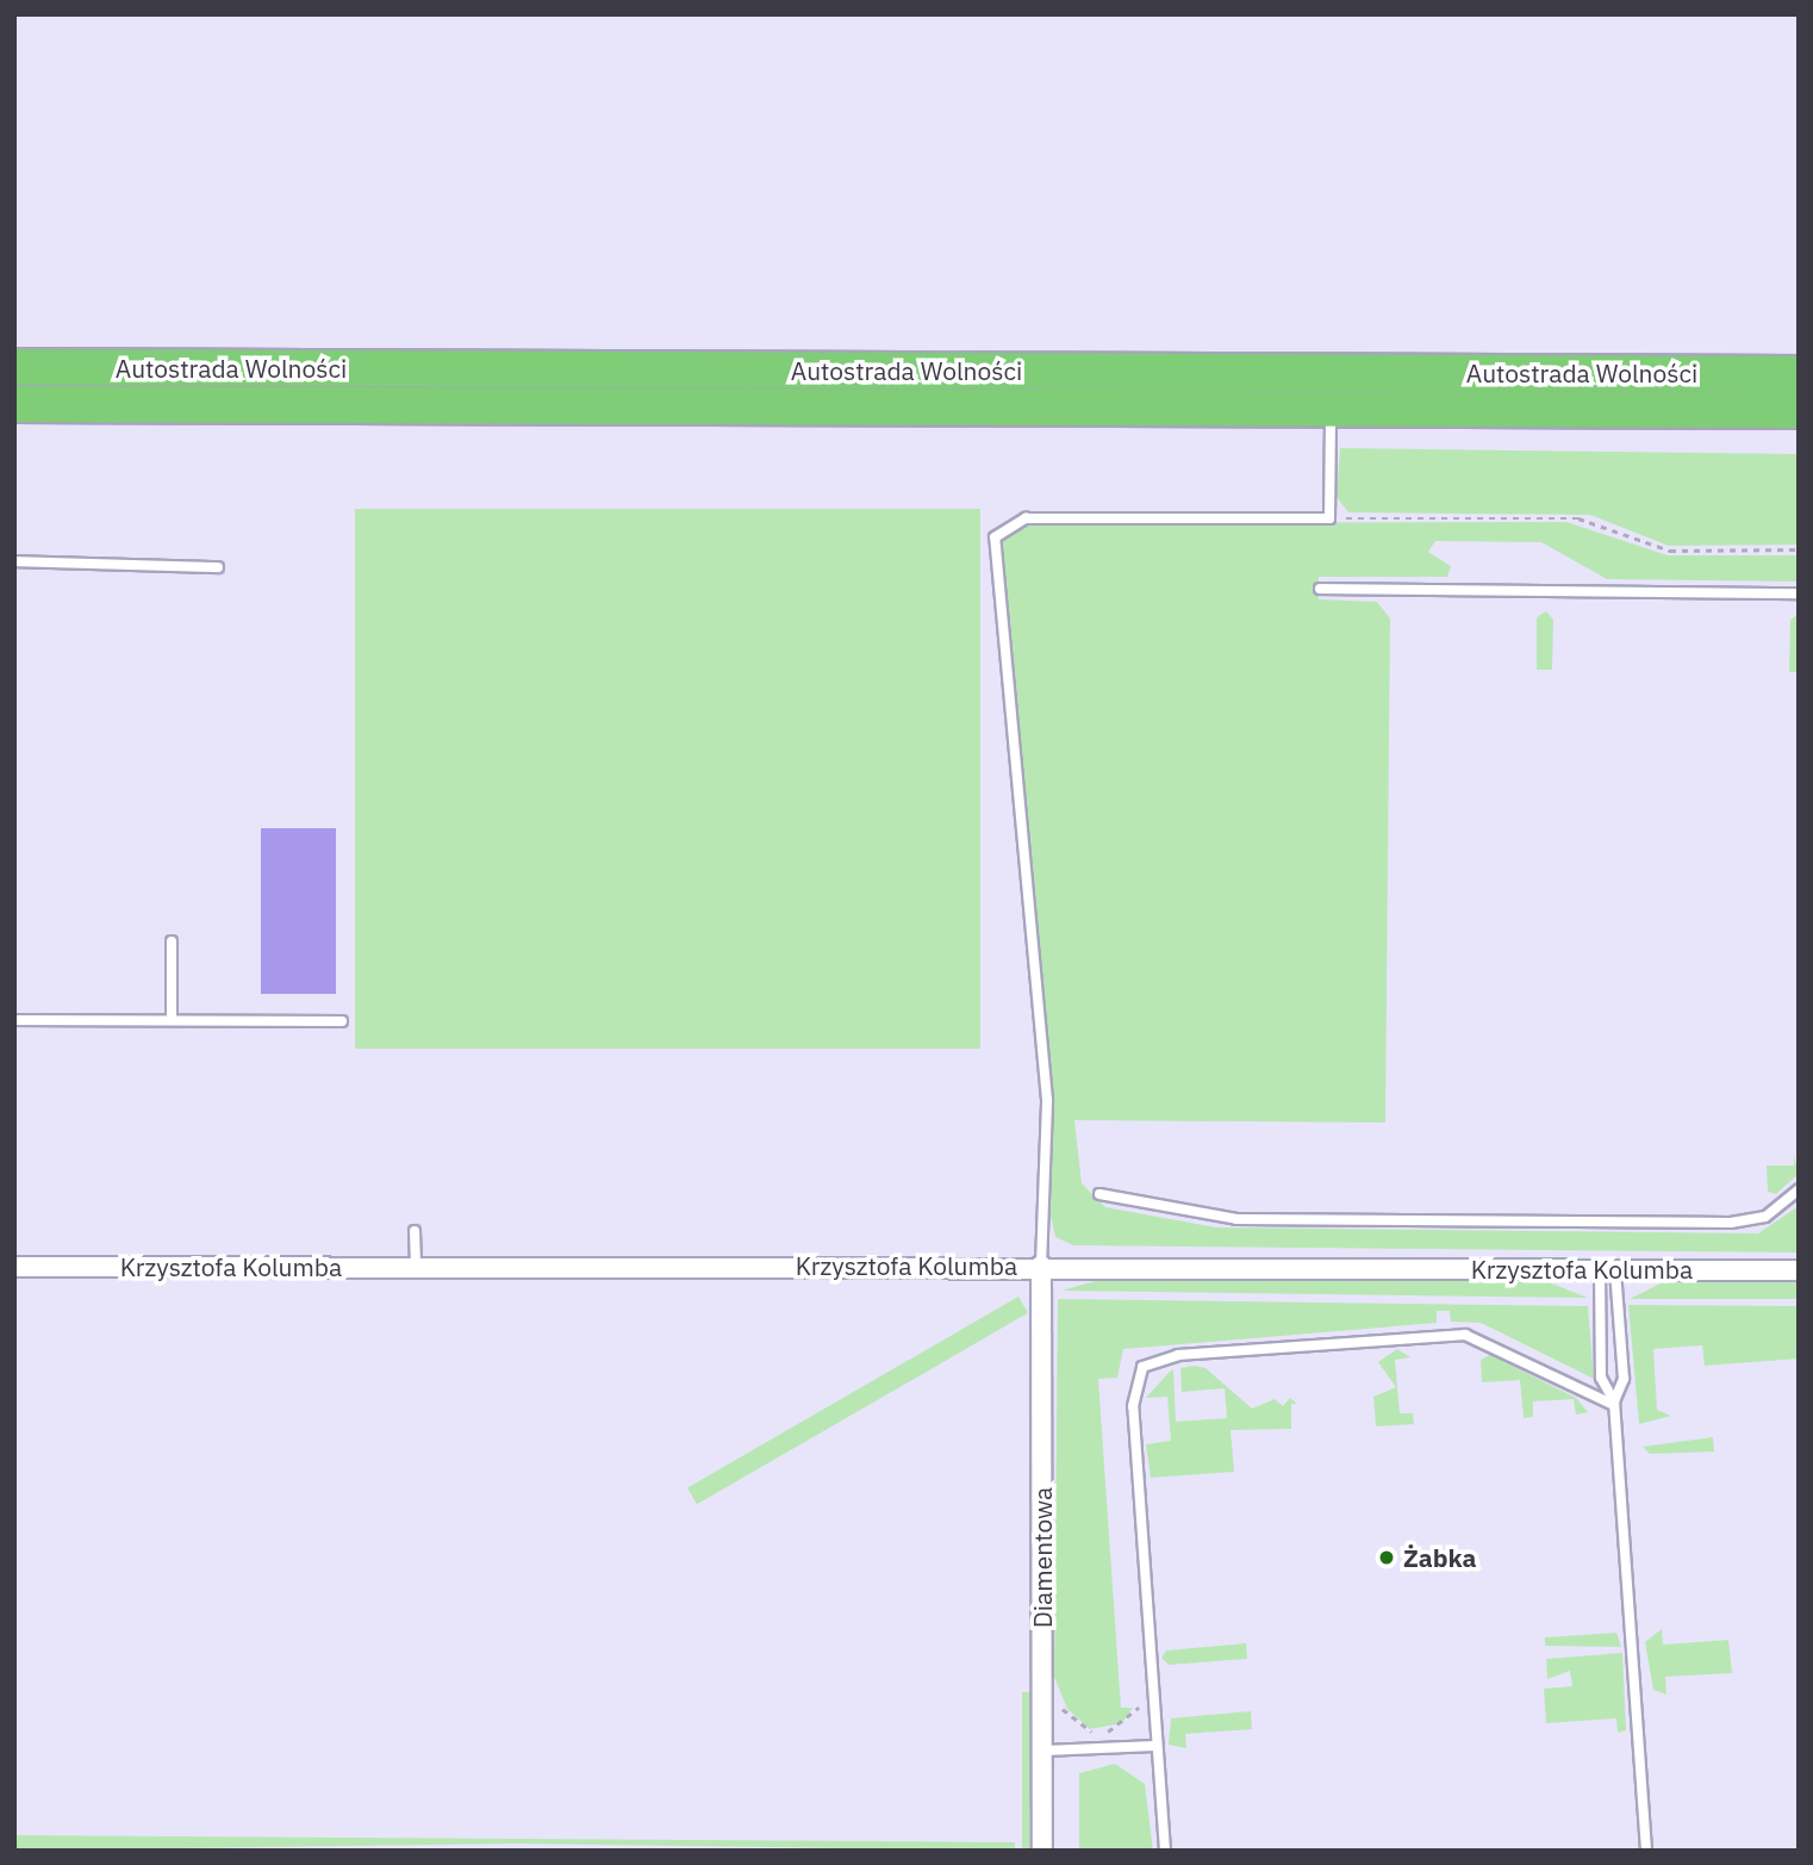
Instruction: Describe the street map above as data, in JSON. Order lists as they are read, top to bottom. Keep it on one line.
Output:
{"streets":{"highway":["Autostrada Wolności"],"street":["Krzysztofa Kolumba","Diamentowa"]},"crossings":[["Krzysztofa Kolumba","Diamentowa"]],"places":["Żabka"]}
